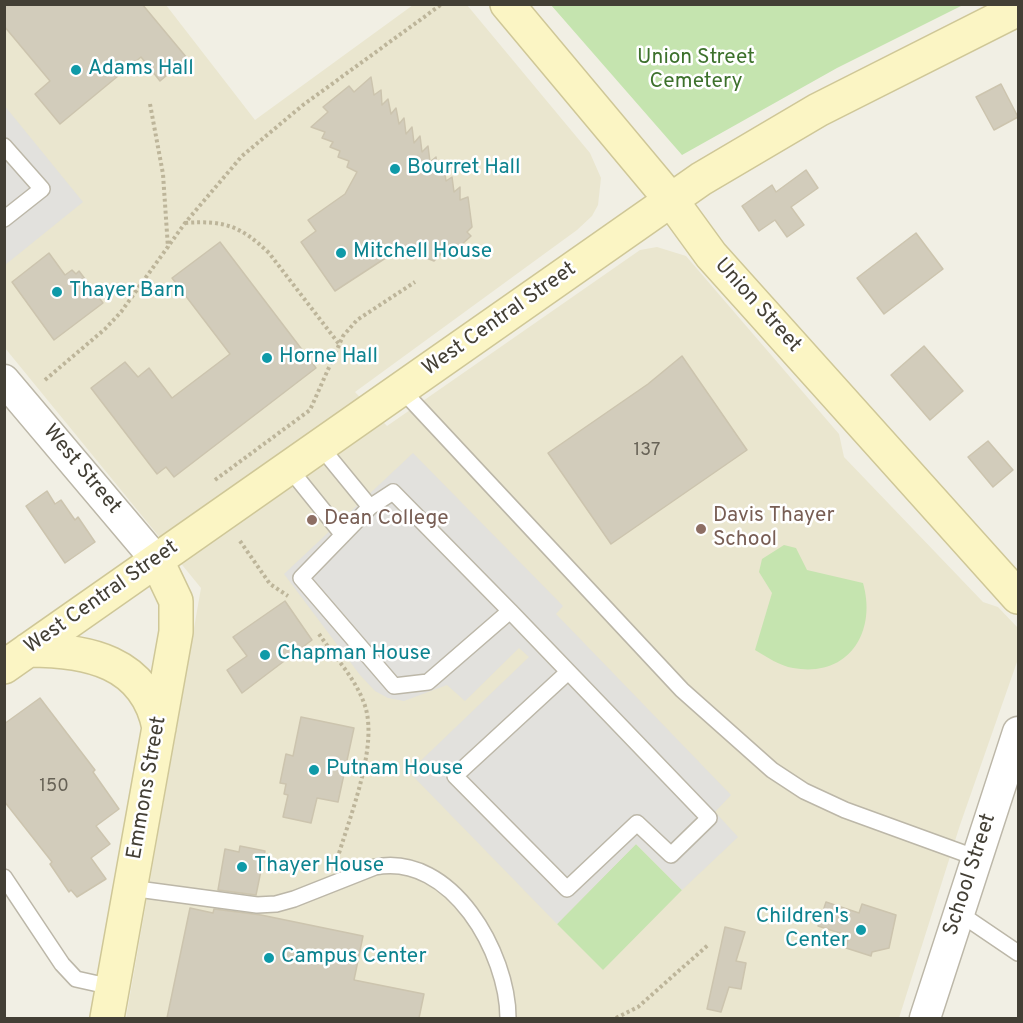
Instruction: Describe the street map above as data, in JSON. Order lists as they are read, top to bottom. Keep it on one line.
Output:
{"streets":{"main road":["Union Street","West Central Street","Emmons Street"],"street":["West Street","School Street"]},"crossings":[["Union Street","West Central Street"],["West Central Street","West Street"],["West Central Street","Emmons Street"],["West Street","Emmons Street"]],"parks":["Union Street Cemetery"],"places":["Adams Hall","Bourret Hall","Mitchell House","Thayer Barn","Horne Hall","Dean College","Davis Thayer School","Chapman House","Putnam House","Thayer House","Children's Center","Campus Center"],"house_numbers":["137","150"]}
